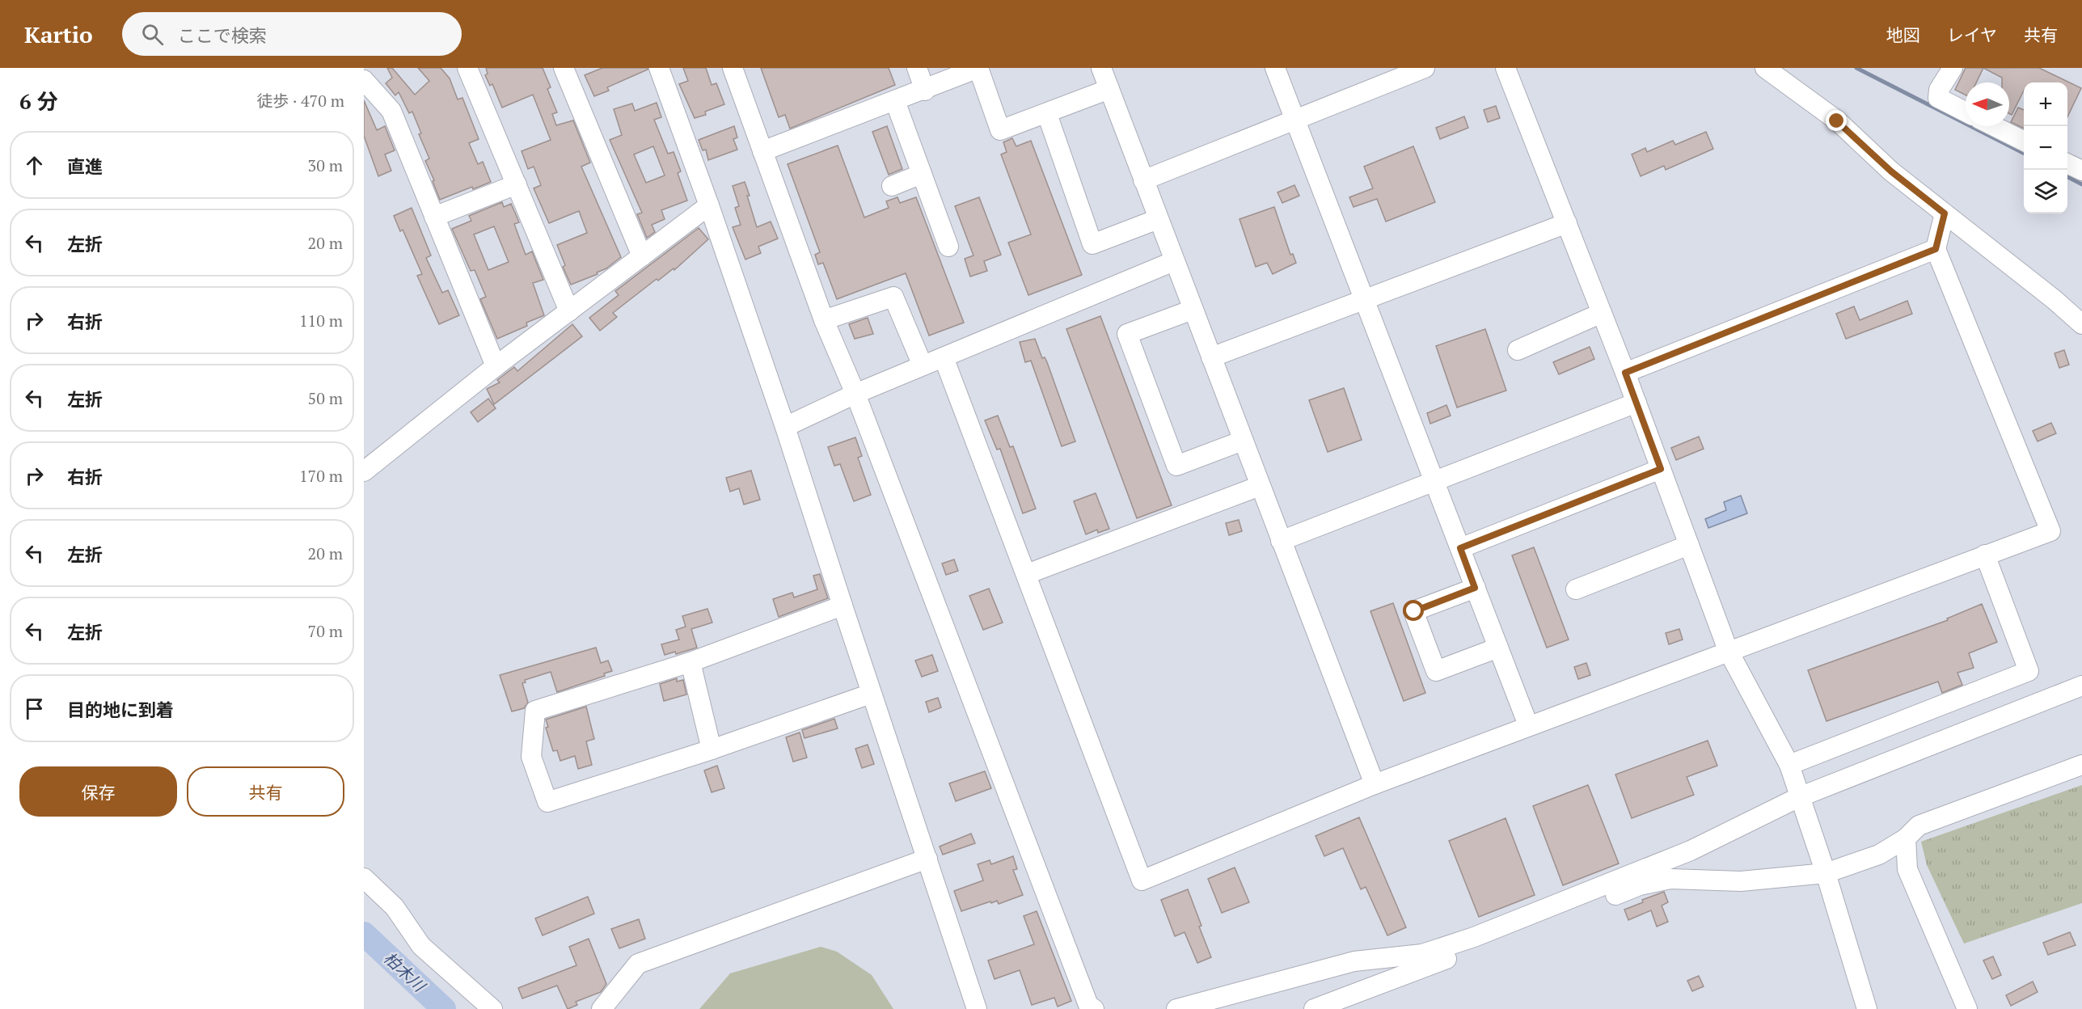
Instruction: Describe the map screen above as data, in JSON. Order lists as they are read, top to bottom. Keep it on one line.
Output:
{"water":["柏木川"],"north":"left","page":{"header":"Kartio","search":"ここで検索","nav":["地図","レイヤ","共有"],"heading":["6 分","徒歩 · 470 m"],"map_buttons":["+","−"],"list":[["直進","30 m"],["左折","20 m"],["右折","110 m"],["左折","50 m"],["右折","170 m"],["左折","20 m"],["左折","70 m"],"目的地に到着"],"buttons":["保存","共有"]}}
